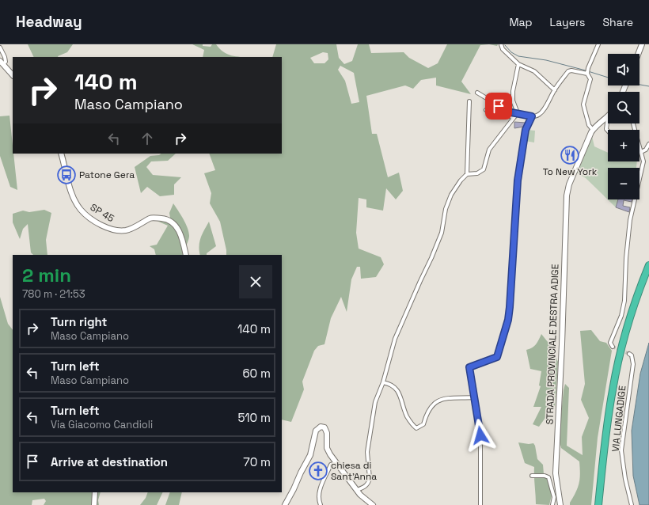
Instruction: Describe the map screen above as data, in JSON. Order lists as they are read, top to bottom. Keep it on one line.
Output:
{"streets":{"main road":["SP 45","STRADA PROVINCIALE DESTRA ADIGE"],"street":["VIA LUNGADIGE"]},"places":{"restaurant":["To New York"],"bus stop":["Patone Gera"],"church":["chiesa di Sant'Anna"]},"page":{"header":"Headway","nav":["Map","Layers","Share"],"map_buttons":["+","−"],"turn":["140 m","Maso Campiano"],"heading":["2 min","780 m · 21:53"],"list":[{"name":"Turn right","note":"Maso Campiano","value":"140 m"},{"name":"Turn left","note":"Maso Campiano","value":"60 m"},{"name":"Turn left","note":"Via Giacomo Candioli","value":"510 m"},{"name":"Arrive at destination","value":"70 m"}]}}
